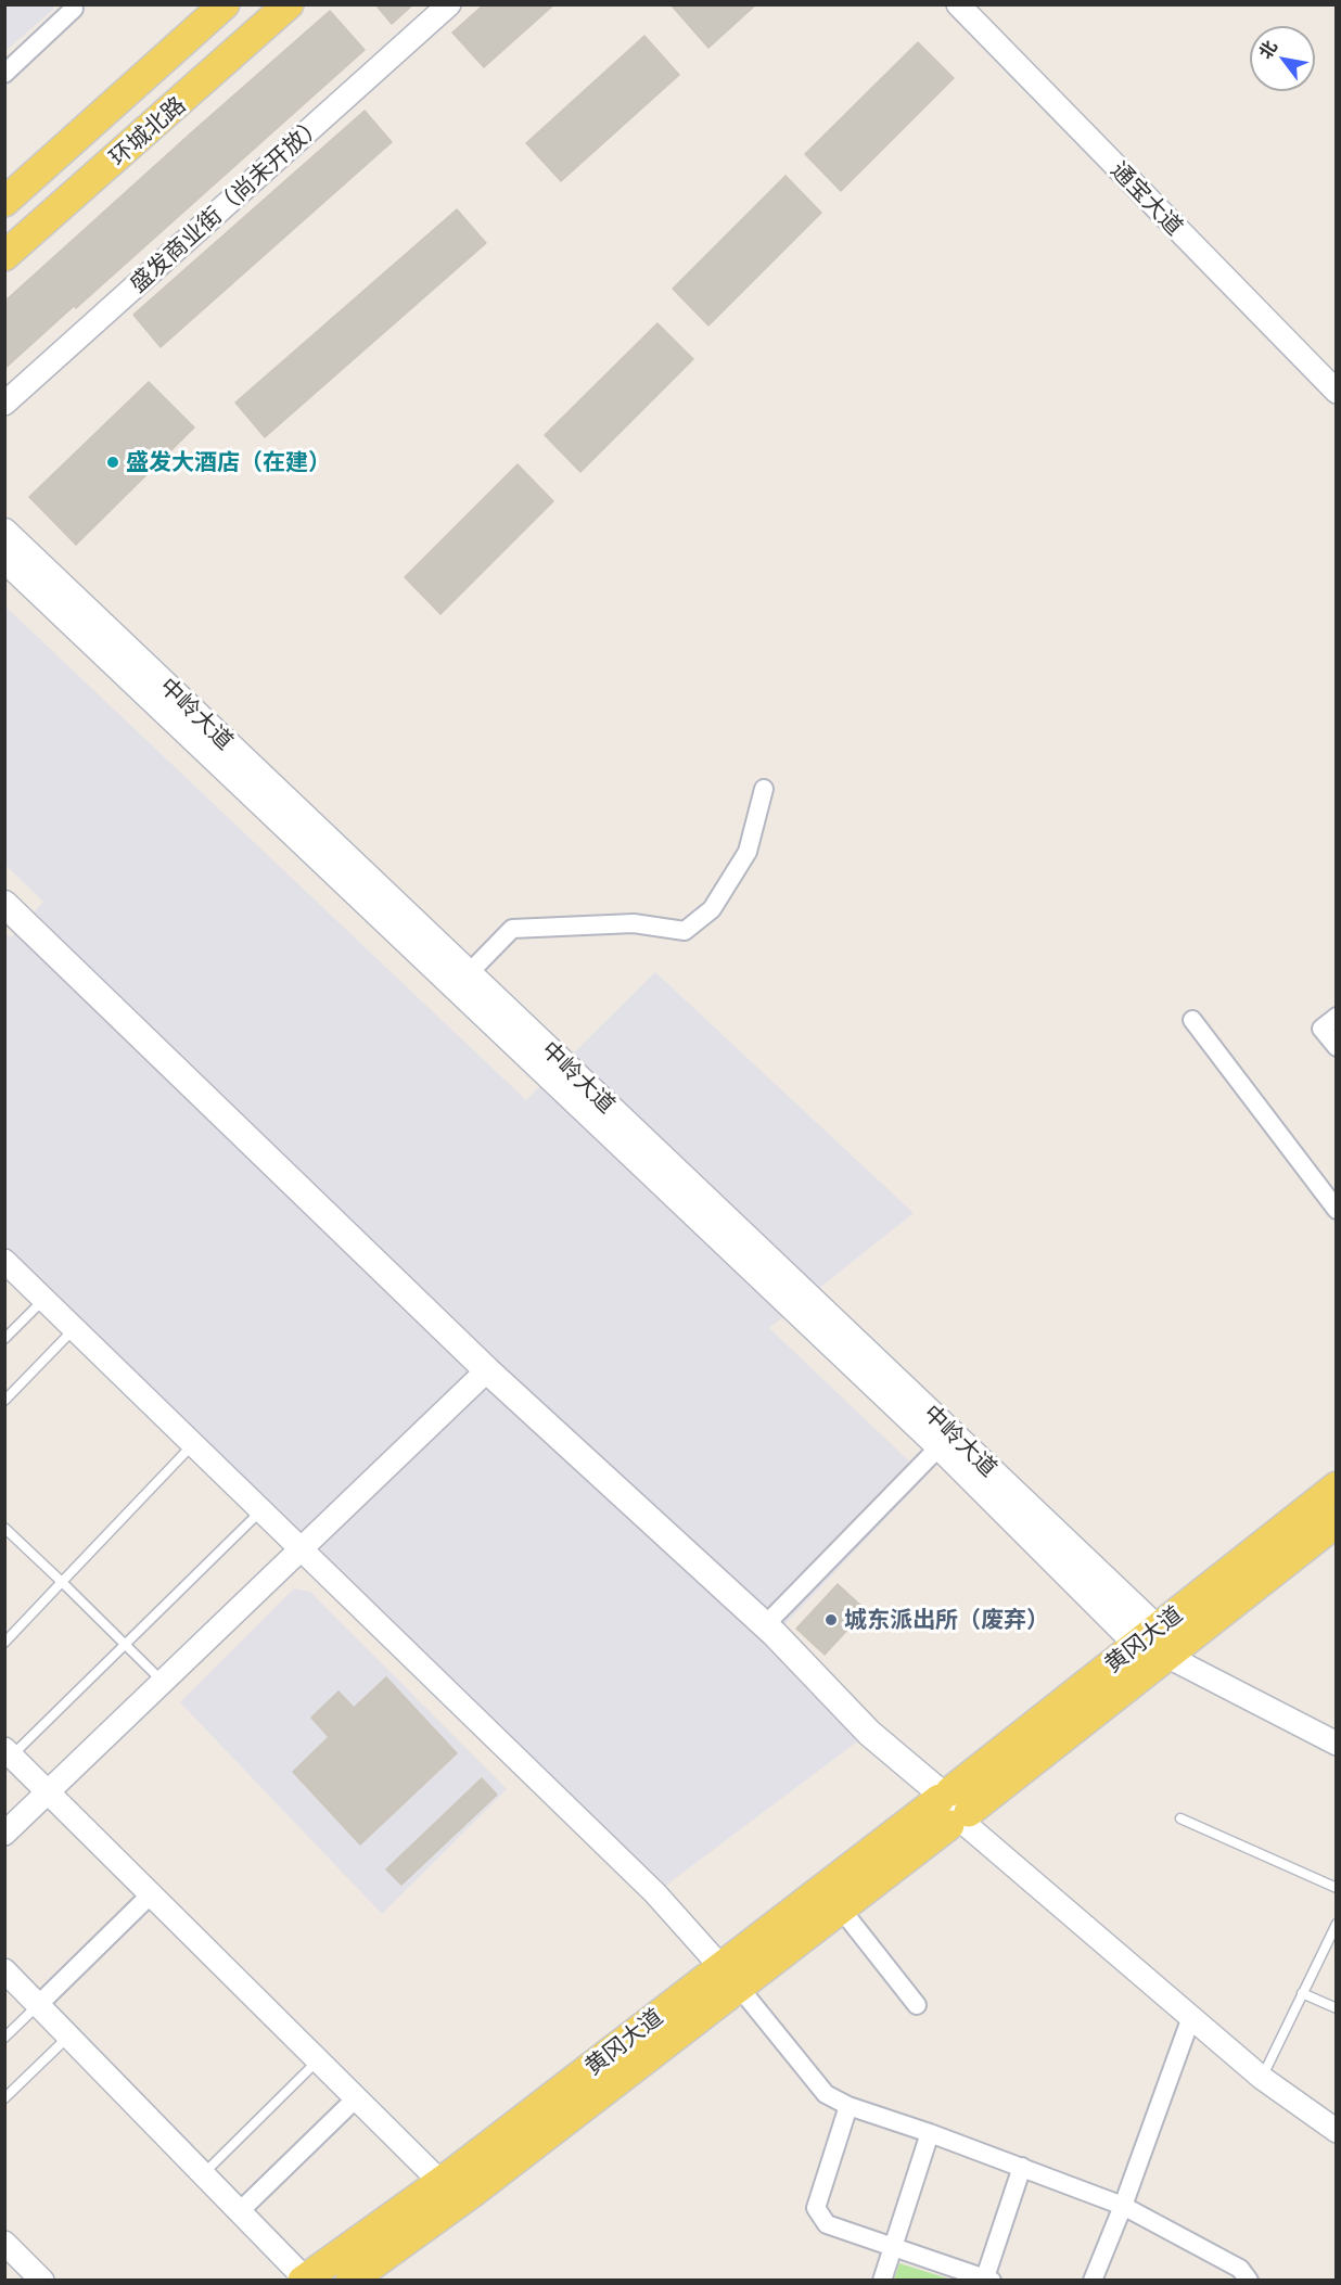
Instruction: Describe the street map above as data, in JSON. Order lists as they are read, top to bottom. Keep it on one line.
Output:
{"streets":{"main road":["环城北路","中岭大道","黄冈大道"],"street":["通宝大道","盛发商业街（尚未开放）"]},"places":["盛发大酒店（在建）","城东派出所（废弃）"],"north":"top left"}
